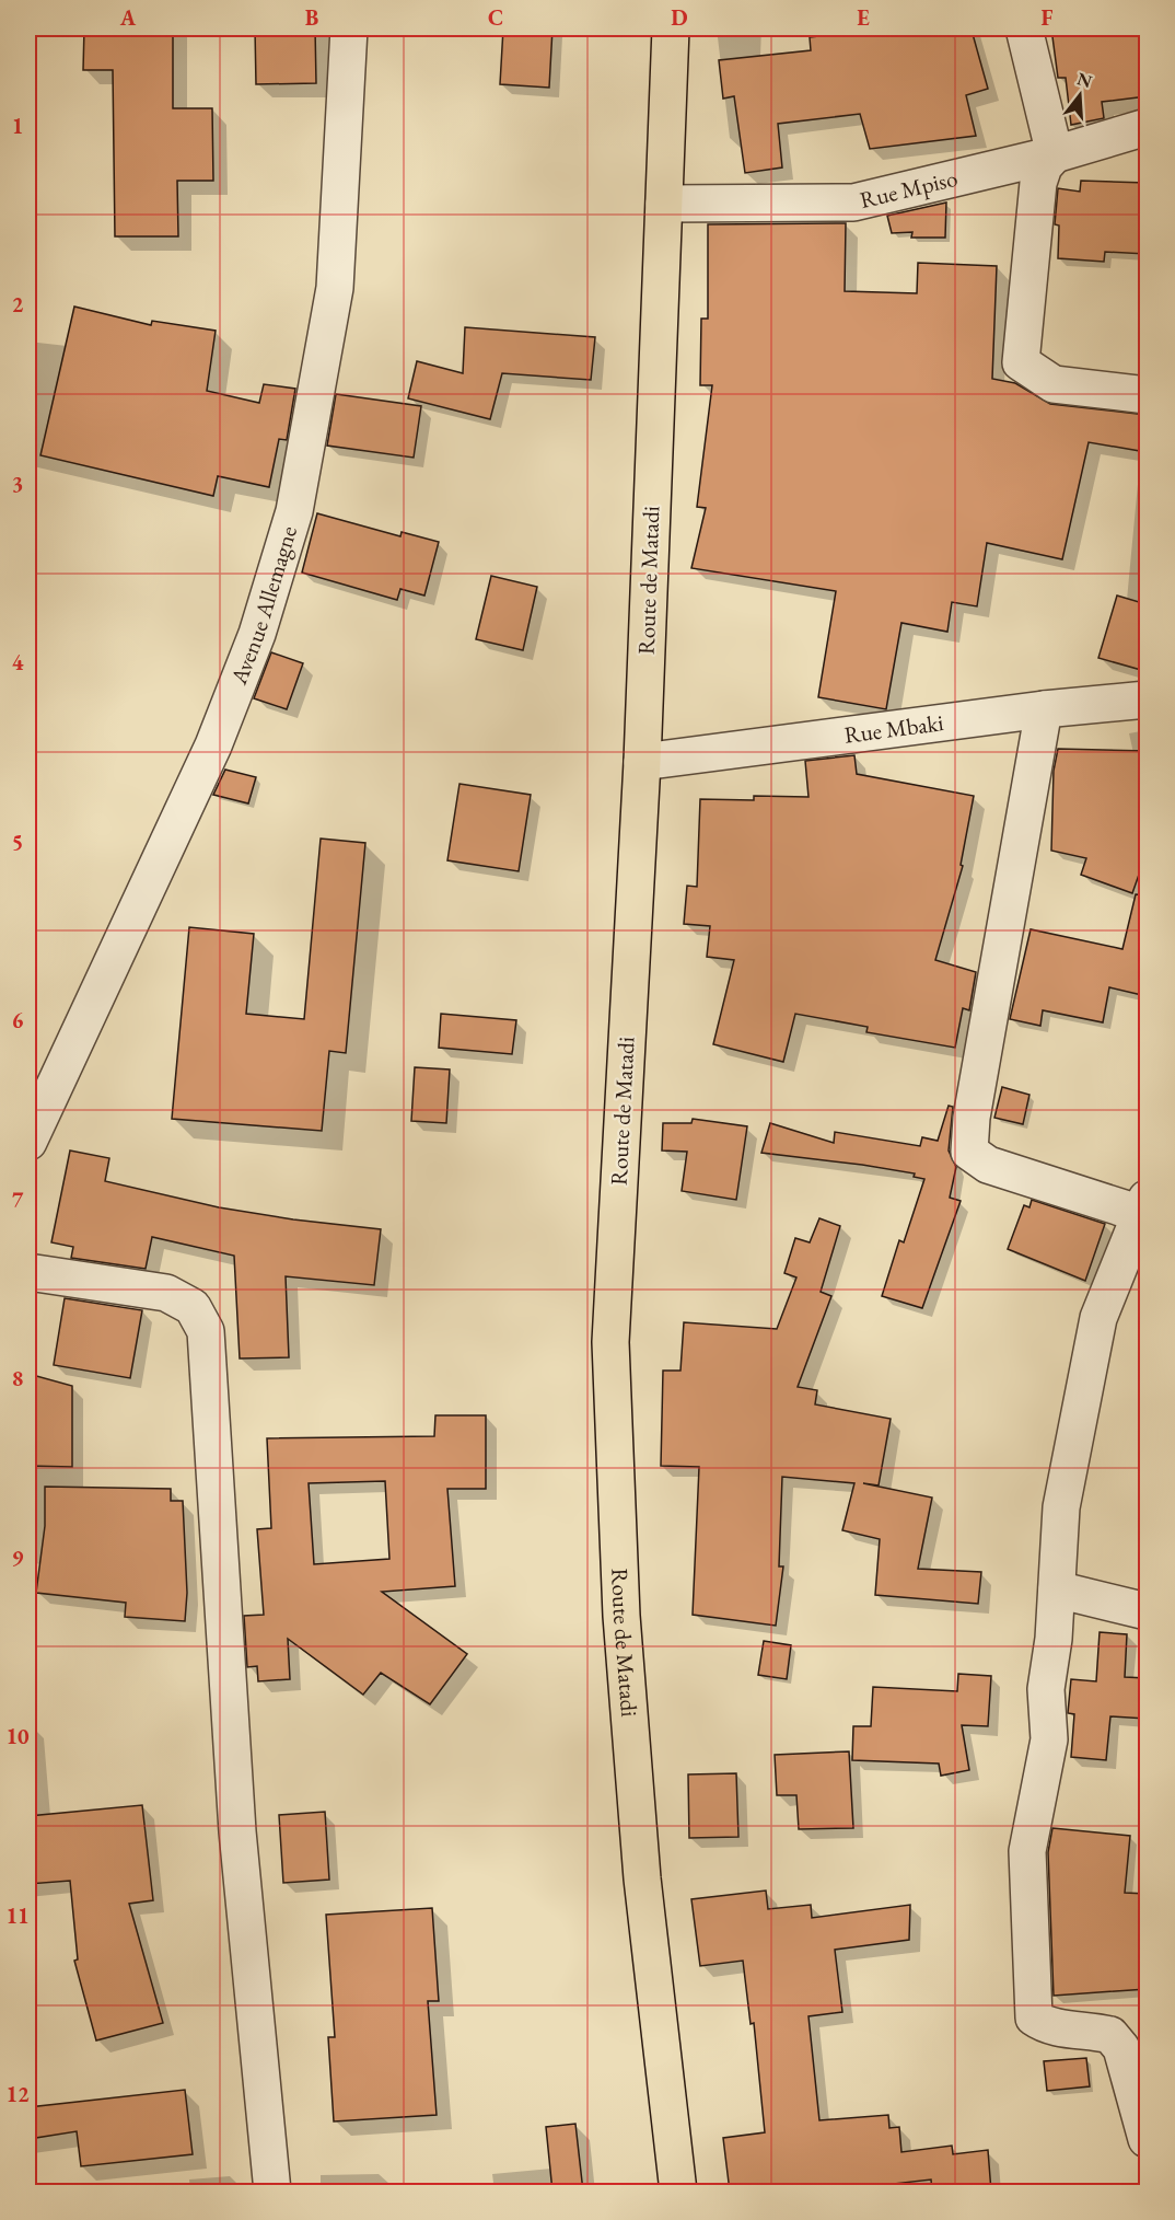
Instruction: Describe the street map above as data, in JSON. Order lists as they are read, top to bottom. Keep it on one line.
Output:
{"streets":{"highway":["Route de Matadi"],"street":["Rue Mpiso","Avenue Allemagne","Rue Mbaki"]},"crossings":[["Rue Mpiso","Route de Matadi"],["Route de Matadi","Rue Mbaki"]],"north":"top","grid":{"columns":["A","B","C","D","E","F"],"rows":["1","2","3","4","5","6","7","8","9","10","11","12"]}}
